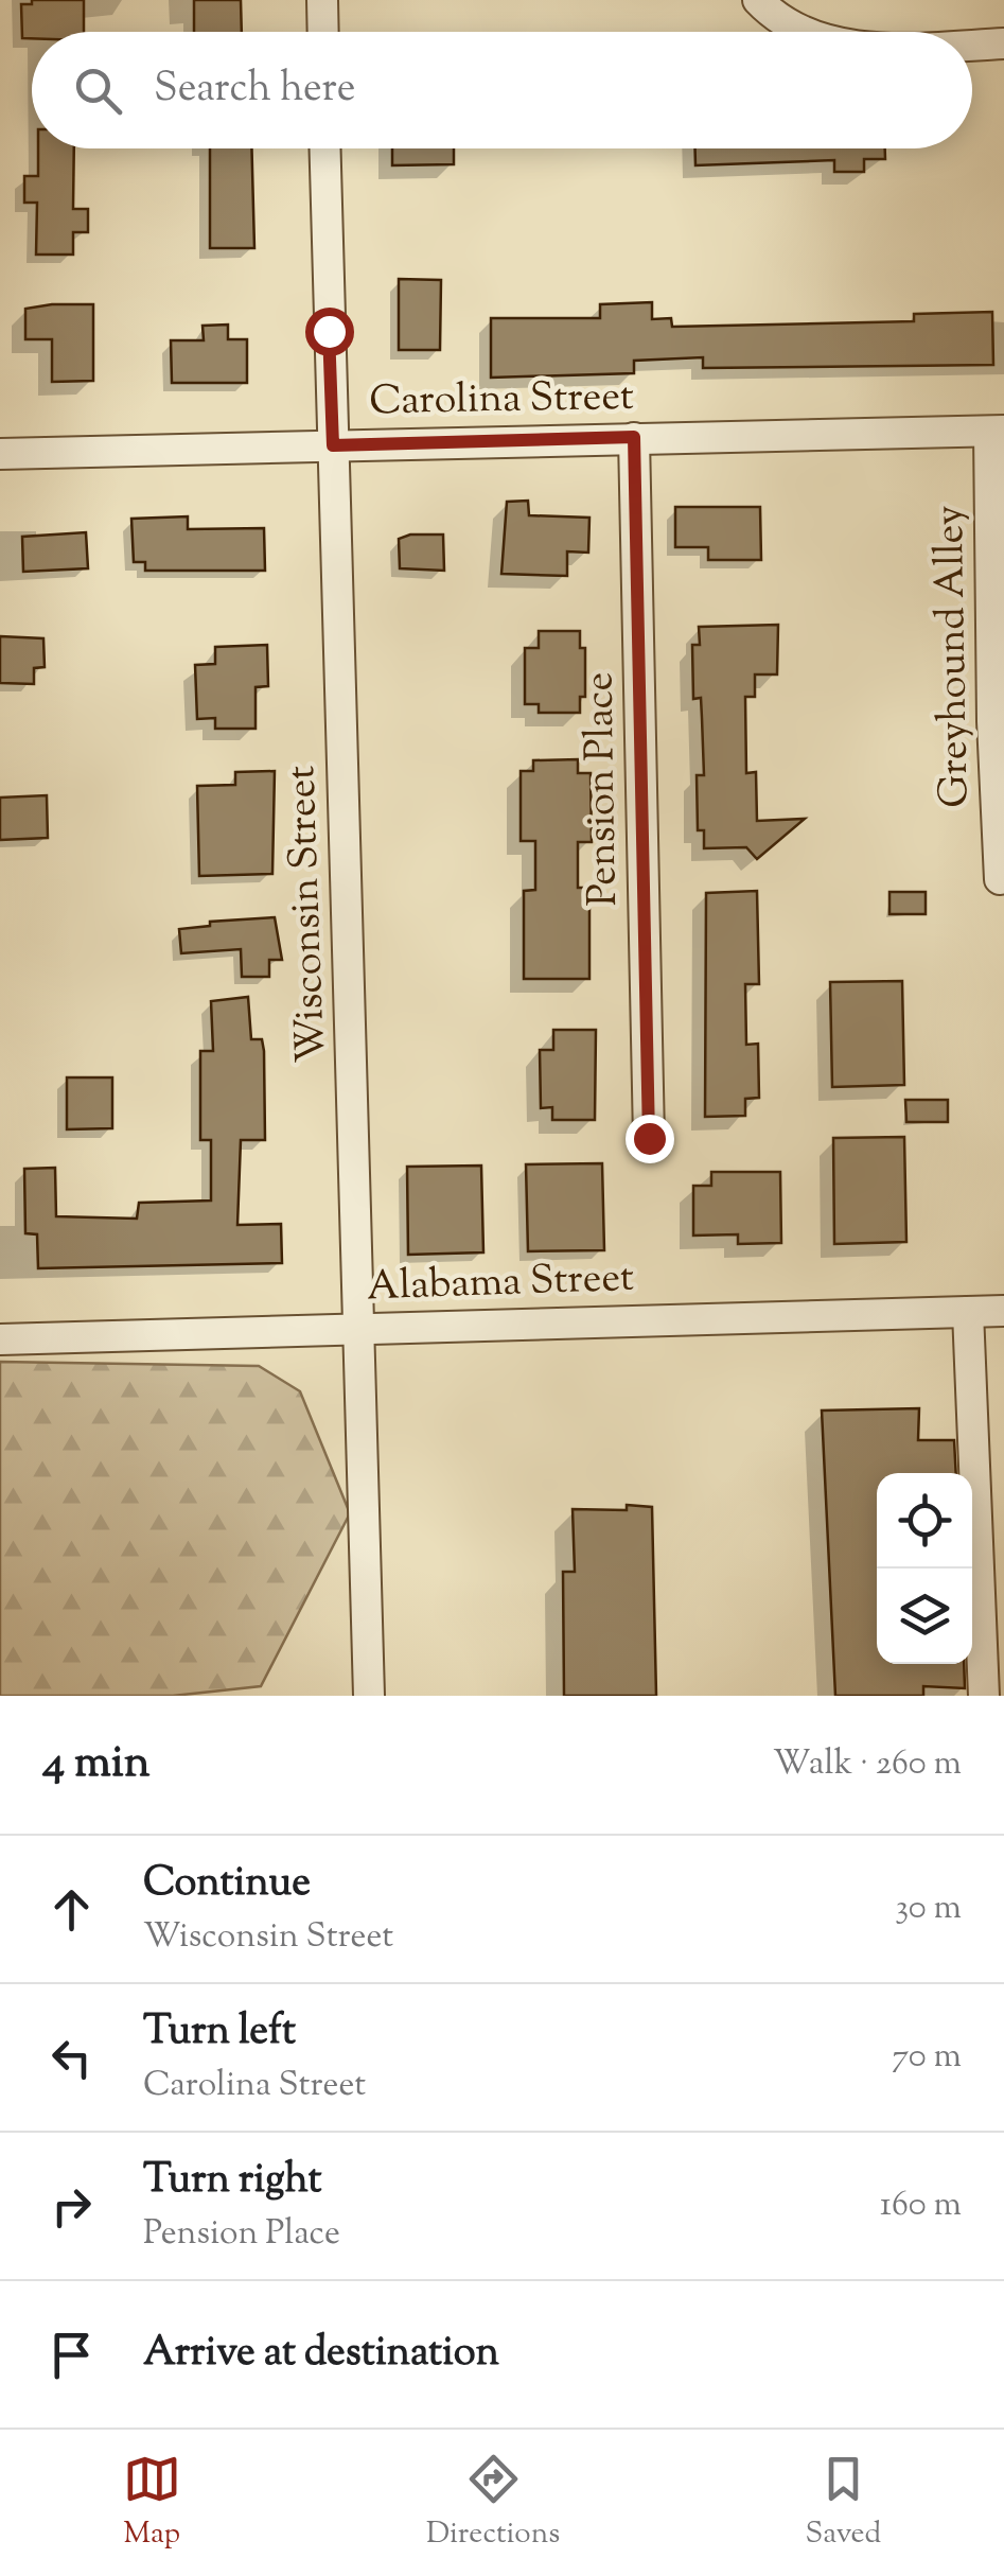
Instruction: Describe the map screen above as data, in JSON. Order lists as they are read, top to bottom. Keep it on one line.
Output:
{"streets":{"street":["Carolina Street","Greyhound Alley","Pension Place","Wisconsin Street","Alabama Street"]},"crossings":[["Carolina Street","Greyhound Alley"],["Carolina Street","Pension Place"],["Carolina Street","Wisconsin Street"],["Wisconsin Street","Alabama Street"]],"page":{"search":"Search here","heading":["4 min","Walk · 260 m"],"list":[["Continue","Wisconsin Street","30 m"],["Turn left","Carolina Street","70 m"],["Turn right","Pension Place","160 m"],"Arrive at destination"],"nav":["Map","Directions","Saved"]}}
